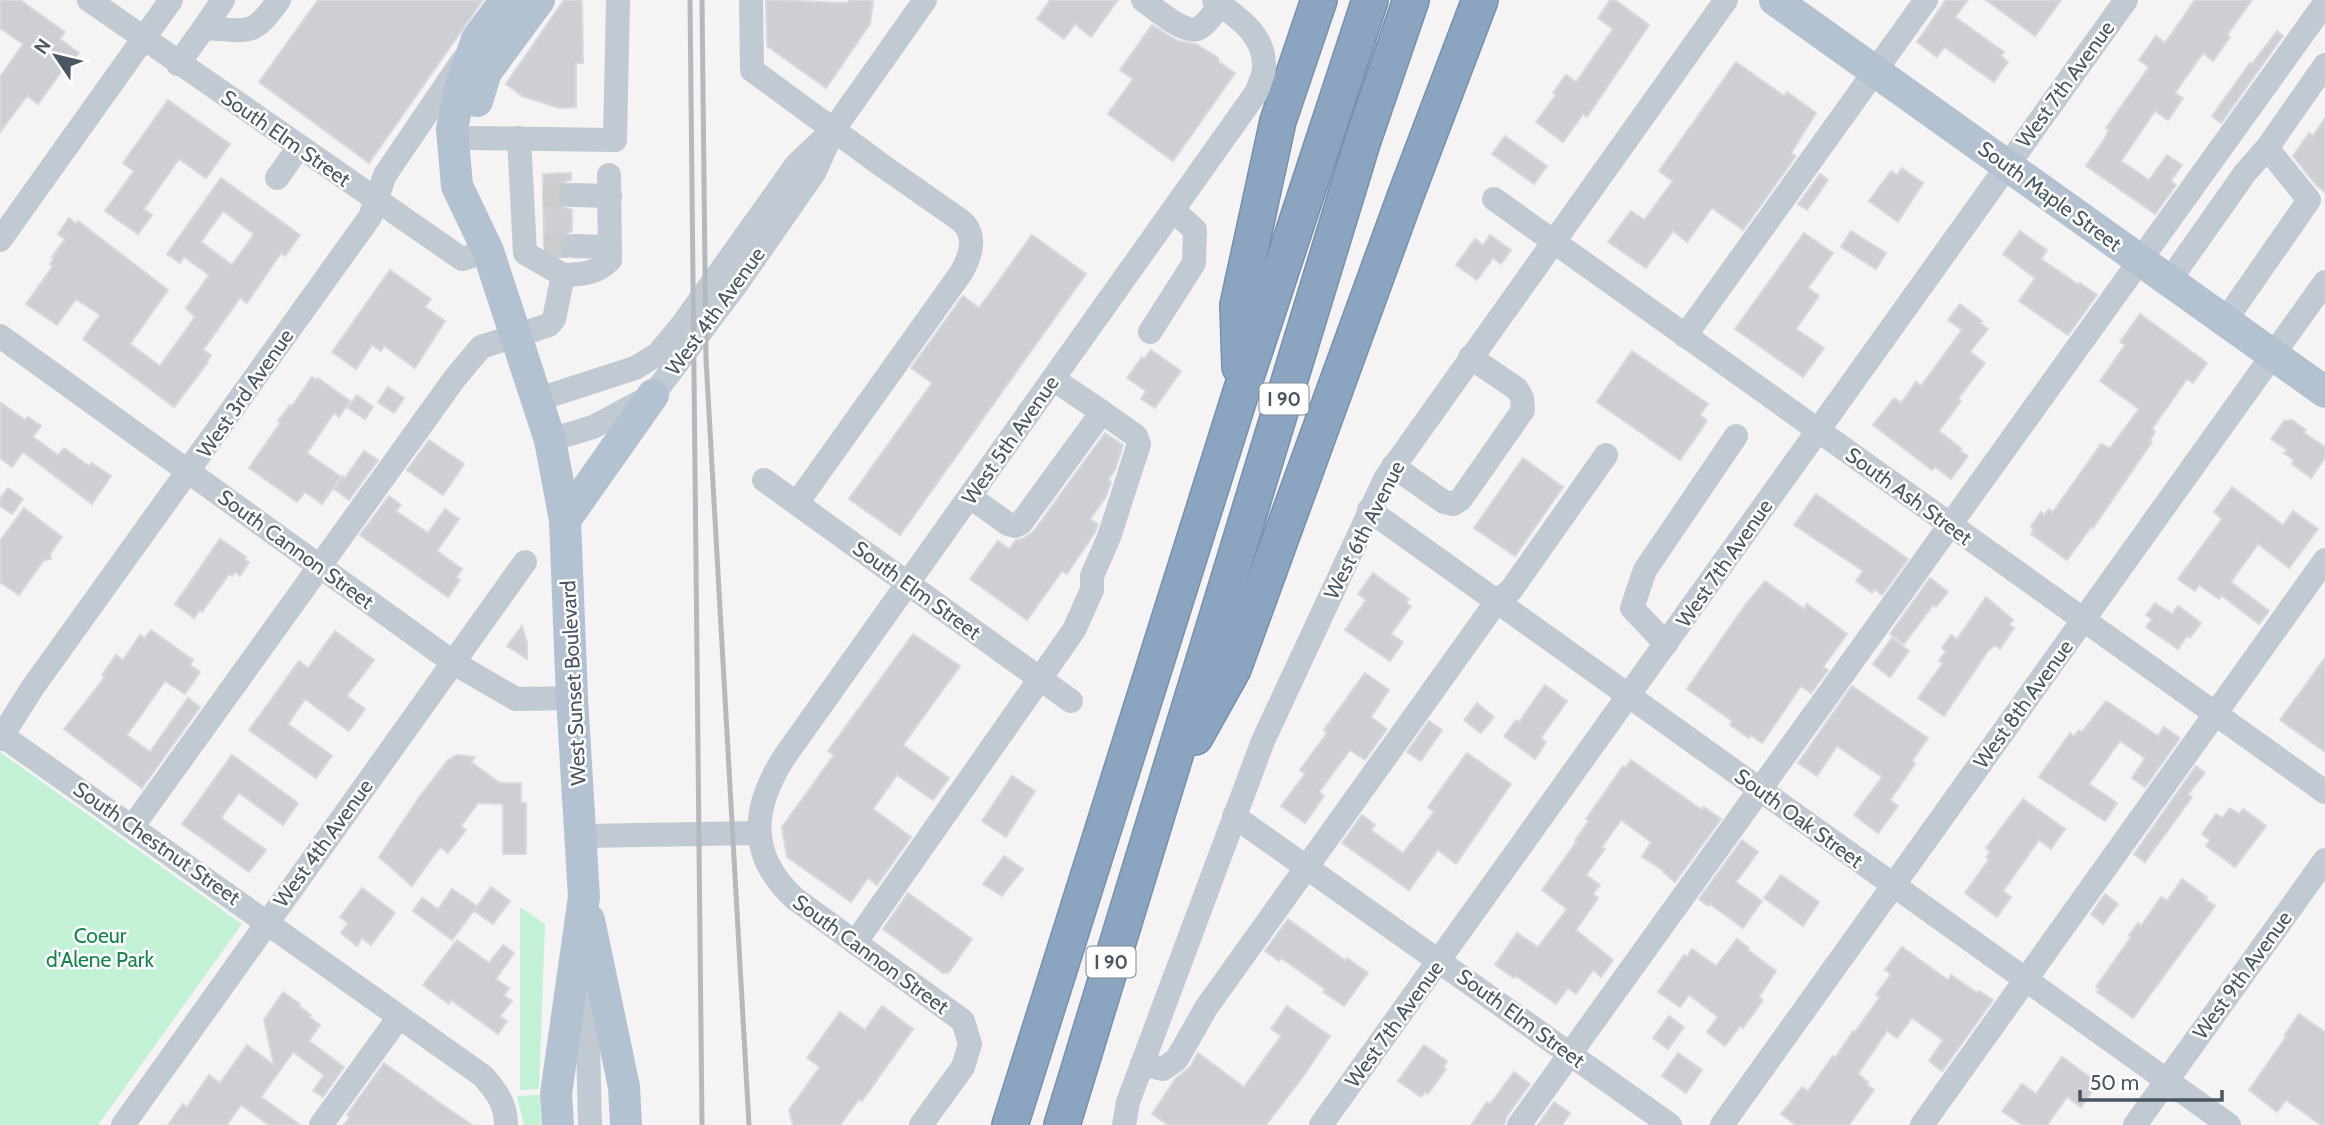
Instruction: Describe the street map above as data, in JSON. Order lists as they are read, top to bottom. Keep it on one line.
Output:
{"streets":{"highway":["I 90"],"main road":["South Maple Street","West Sunset Boulevard"],"street":["West 7th Avenue","South Elm Street","West 4th Avenue","West 3rd Avenue","West 5th Avenue","South Ash Street","West 6th Avenue","South Cannon Street","West 8th Avenue","South Oak Street","South Chestnut Street","West 9th Avenue"]},"crossings":[["West 7th Avenue","South Elm Street"],["West 7th Avenue","South Maple Street"],["West 7th Avenue","South Ash Street"],["West 7th Avenue","South Oak Street"],["South Elm Street","West 3rd Avenue"],["South Elm Street","West 5th Avenue"],["South Elm Street","West 6th Avenue"],["South Elm Street","West Sunset Boulevard"],["South Maple Street","West 8th Avenue"],["West 4th Avenue","South Cannon Street"],["West 4th Avenue","West Sunset Boulevard"],["West 4th Avenue","South Chestnut Street"],["West 3rd Avenue","South Cannon Street"],["West 3rd Avenue","West Sunset Boulevard"],["West 3rd Avenue","South Chestnut Street"],["West 5th Avenue","South Cannon Street"],["South Ash Street","West 6th Avenue"],["South Ash Street","West 8th Avenue"],["West 6th Avenue","South Oak Street"],["South Cannon Street","West Sunset Boulevard"],["West 8th Avenue","South Oak Street"],["South Oak Street","West 9th Avenue"]],"parks":["Coeur d'Alene Park"],"scale_bar":"50 m","north":"top left"}
